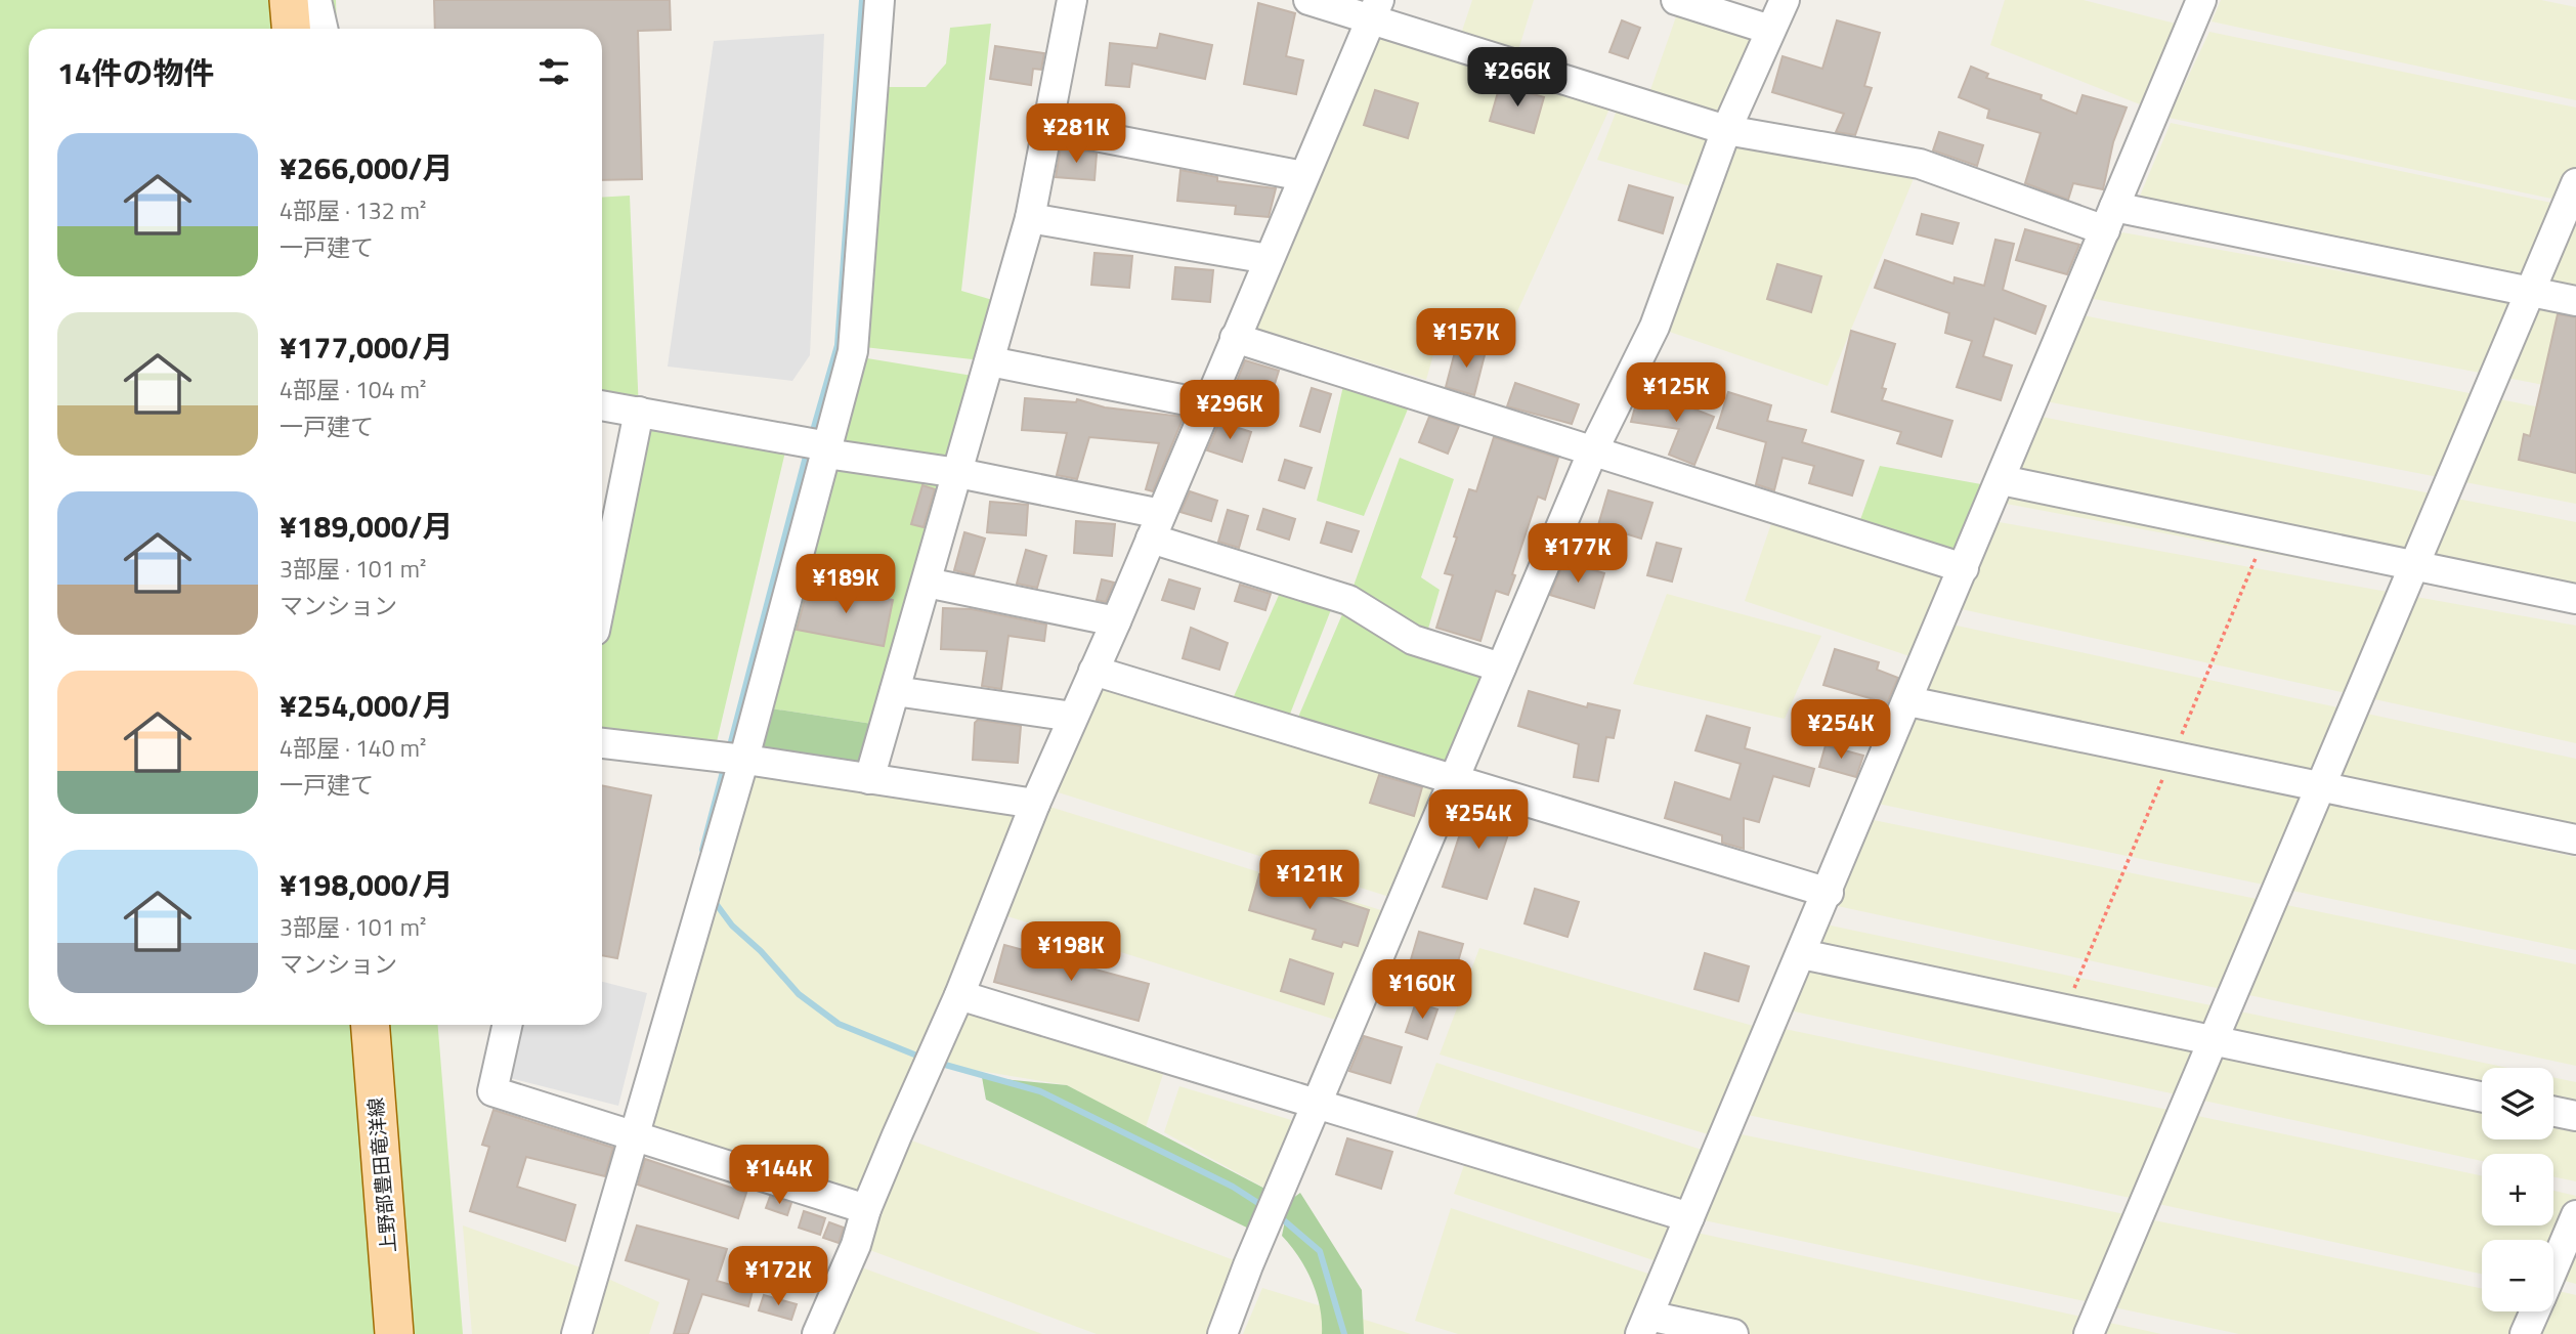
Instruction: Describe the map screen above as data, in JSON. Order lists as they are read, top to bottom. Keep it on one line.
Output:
{"streets":{"main road":["上野部豊田竜洋線"]},"page":{"heading":"14件の物件","price":["¥266K","¥281K","¥157K","¥125K","¥296K","¥177K","¥189K","¥254K","¥254K","¥121K","¥198K","¥160K","¥144K","¥172K"],"list":[{"name":"¥266,000/月","note":"4部屋 · 132 m² · 一戸建て"},{"name":"¥177,000/月","note":"4部屋 · 104 m² · 一戸建て"},{"name":"¥189,000/月","note":"3部屋 · 101 m² · マンション"},{"name":"¥254,000/月","note":"4部屋 · 140 m² · 一戸建て"},{"name":"¥198,000/月","note":"3部屋 · 101 m² · マンション"}],"map_buttons":["+","−"]}}
